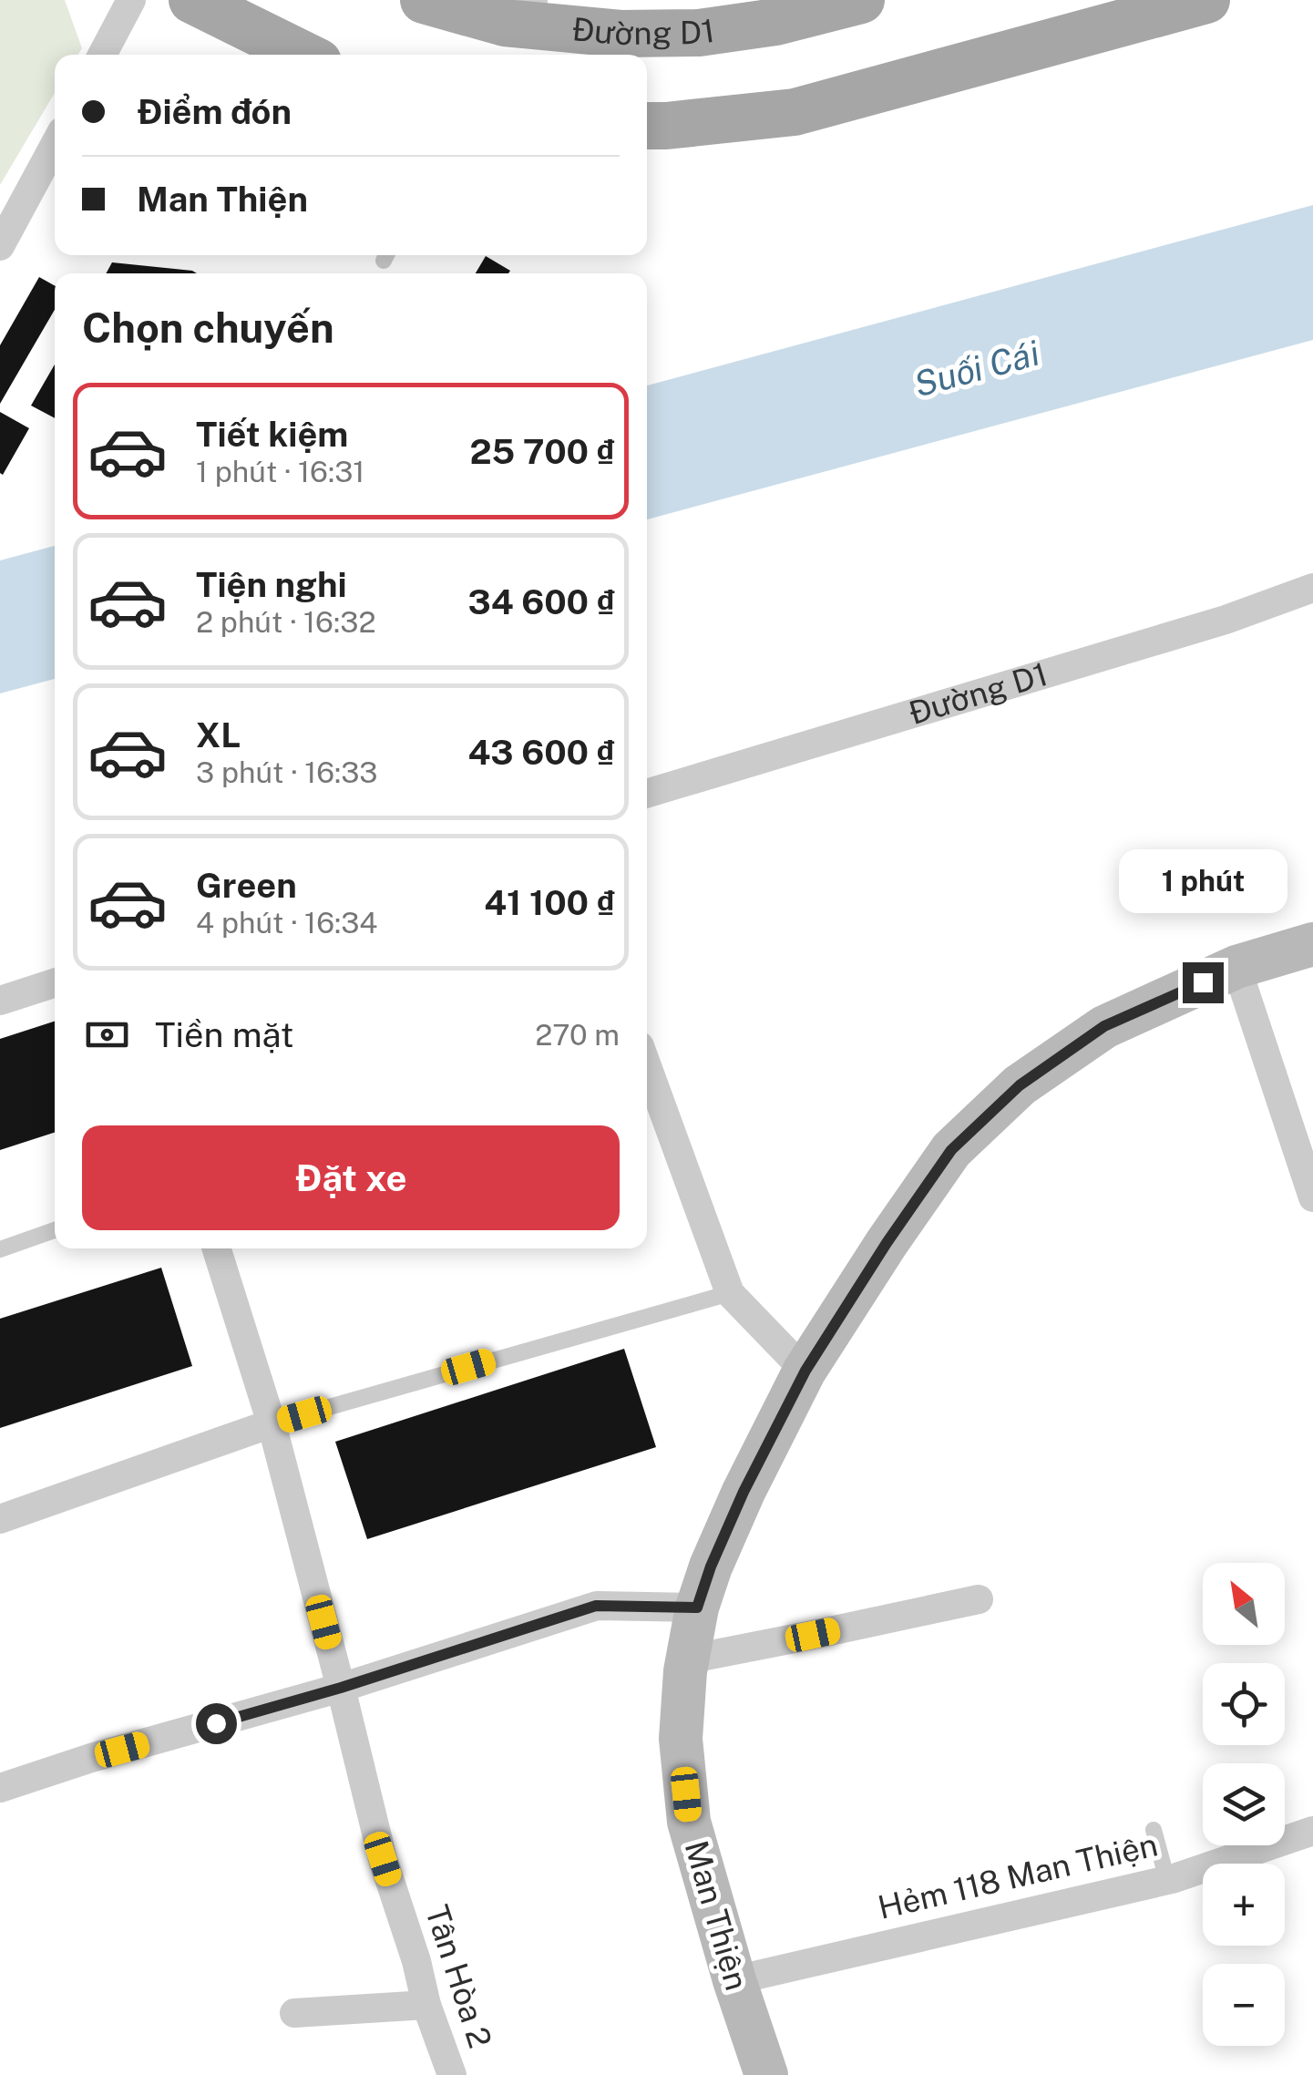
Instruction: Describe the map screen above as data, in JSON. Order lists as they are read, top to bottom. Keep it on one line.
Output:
{"streets":{"main road":["Đường D1"],"street":["Hẻm 118 Man Thiện","Man Thiện","Tân Hòa 2"]},"crossings":[["Hẻm 118 Man Thiện","Man Thiện"]],"water":["Suối Cái"],"north":"top left","page":{"banner":["Điểm đón","Man Thiện"],"heading":"Chọn chuyến","list":[{"name":"Tiết kiệm","note":"1 phút · 16:31","value":"25 700 ₫"},{"name":"Tiện nghi","note":"2 phút · 16:32","value":"34 600 ₫"},{"name":"XL","note":"3 phút · 16:33","value":"43 600 ₫"},{"name":"Green","note":"4 phút · 16:34","value":"41 100 ₫"}],"bubble":"1 phút","pay":["Tiền mặt","270 m"],"buttons":"Đặt xe","map_buttons":["+","−"]}}
